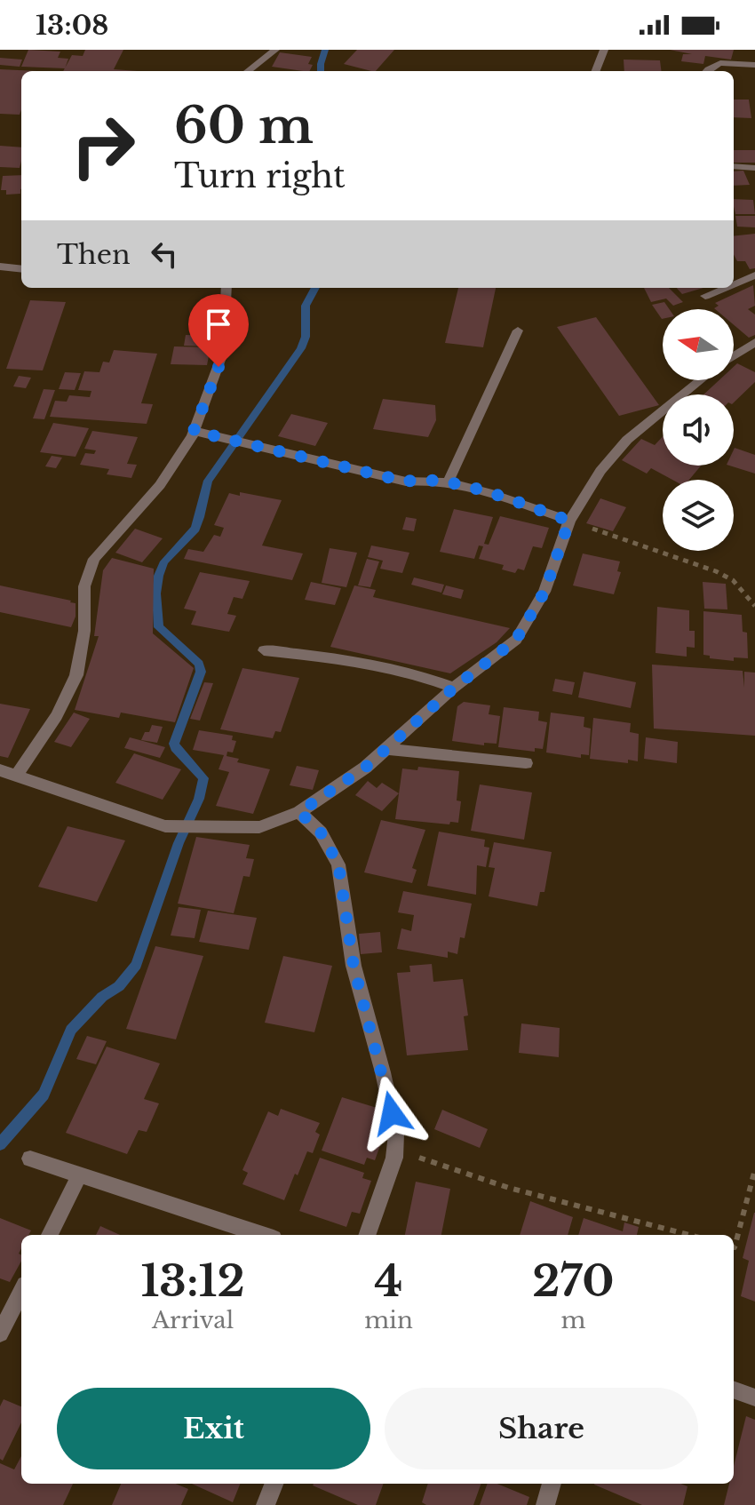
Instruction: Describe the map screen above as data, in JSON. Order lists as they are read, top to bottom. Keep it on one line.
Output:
{"north":"left","page":{"status":"13:08","turn":["60 m","Turn right"],"then":"Then","eta":["13:12","Arrival","4","min","270","m"],"buttons":["Exit","Share"]}}
